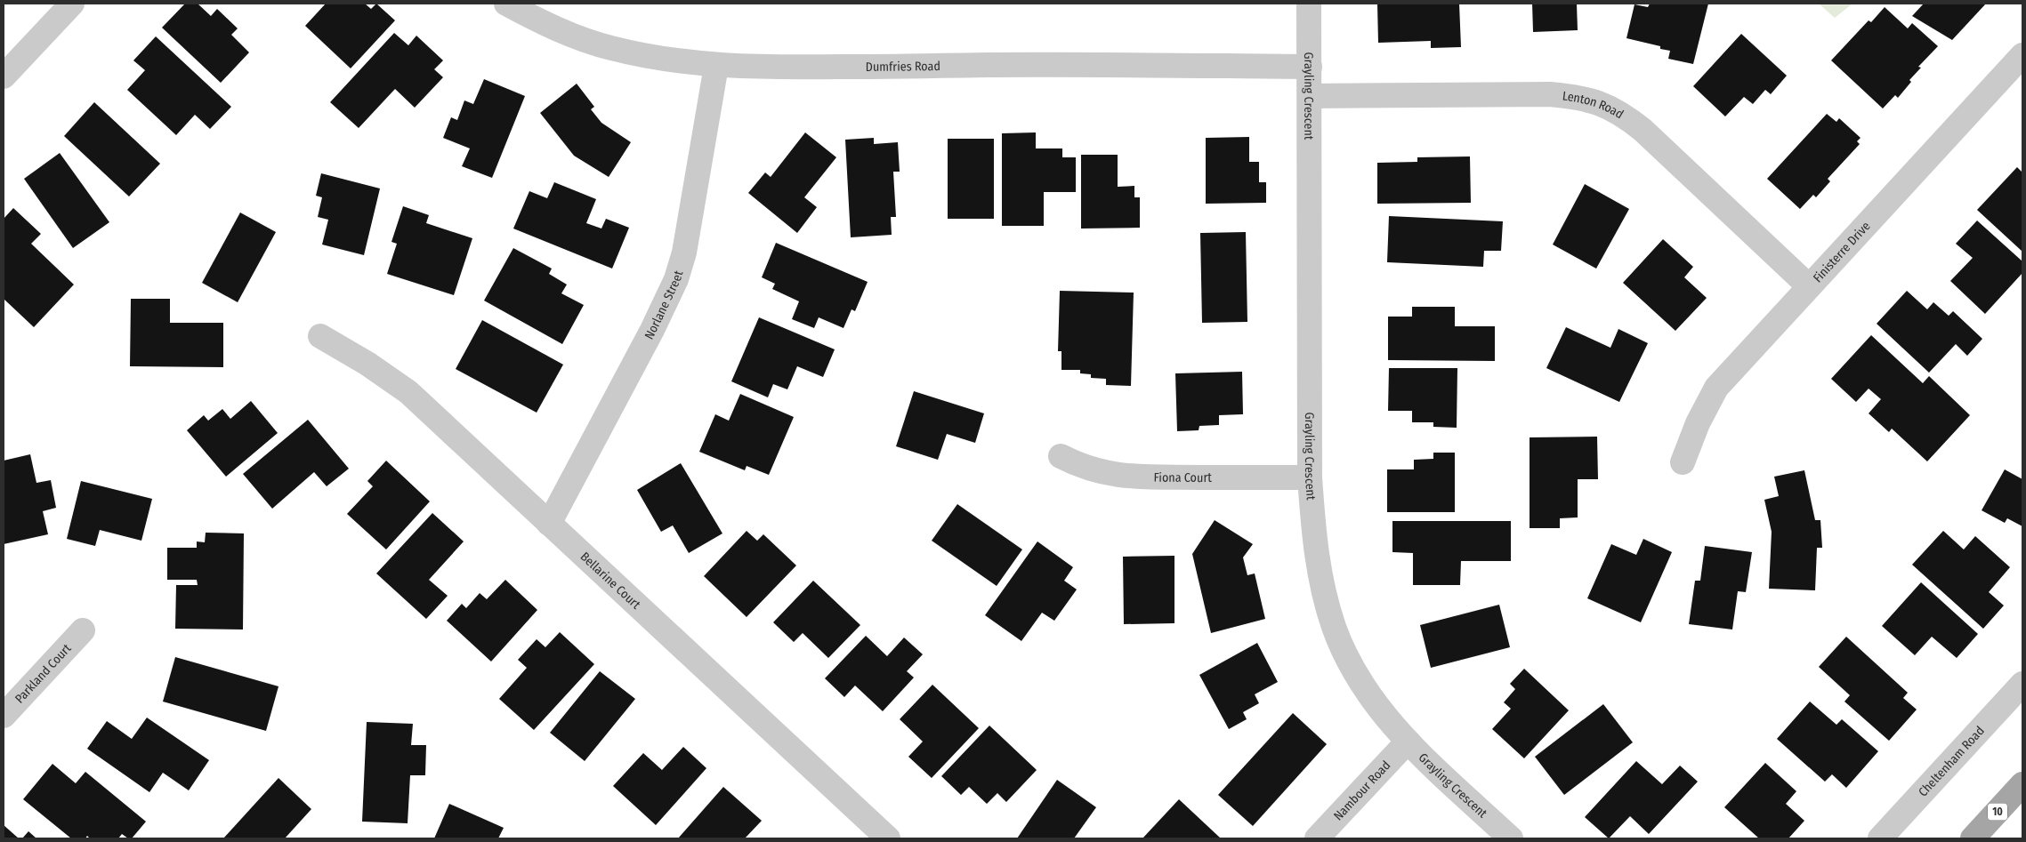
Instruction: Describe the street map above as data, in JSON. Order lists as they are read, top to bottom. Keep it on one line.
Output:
{"streets":{"main road":["10"],"street":["Dumfries Road","Grayling Crescent","Lenton Road","Finisterre Drive","Norlane Street","Fiona Court","Bellarine Court","Parkland Court","Cheltenham Road","Nambour Road"]},"crossings":[["Dumfries Road","Grayling Crescent"],["Dumfries Road","Norlane Street"],["Grayling Crescent","Lenton Road"],["Grayling Crescent","Fiona Court"],["Grayling Crescent","Nambour Road"],["Lenton Road","Finisterre Drive"],["Norlane Street","Bellarine Court"]]}
